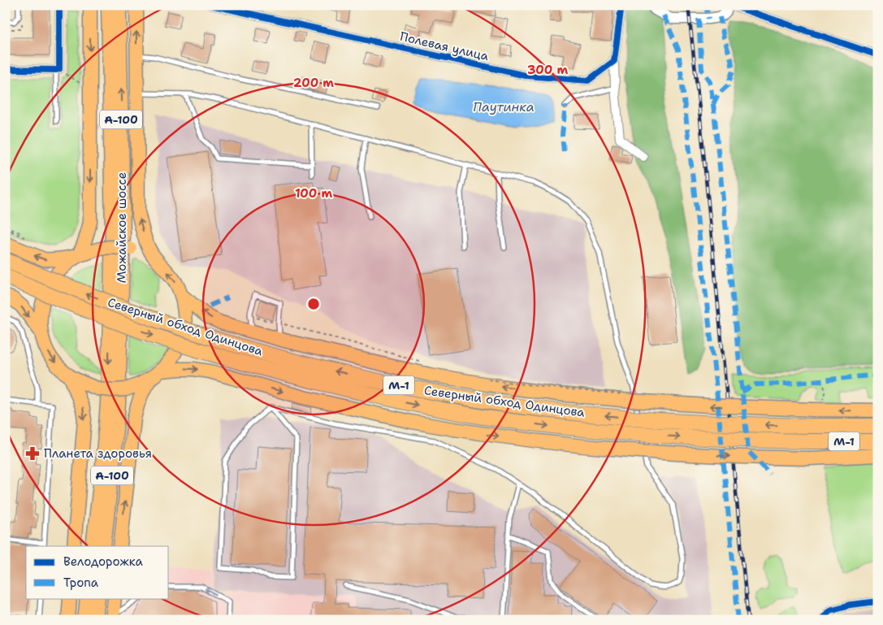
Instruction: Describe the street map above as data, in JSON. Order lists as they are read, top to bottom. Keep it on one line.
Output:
{"streets":{"highway":["Северный обход Одинцова","М-1"],"main road":["А-100","Можайское шоссе"],"street":["Полевая улица"]},"water":["Паутинка"],"places":{"pharmacy":["Планета здоровья"]},"legend":["Велодорожка","Тропа"],"rings":["300 m","200 m","100 m"]}
